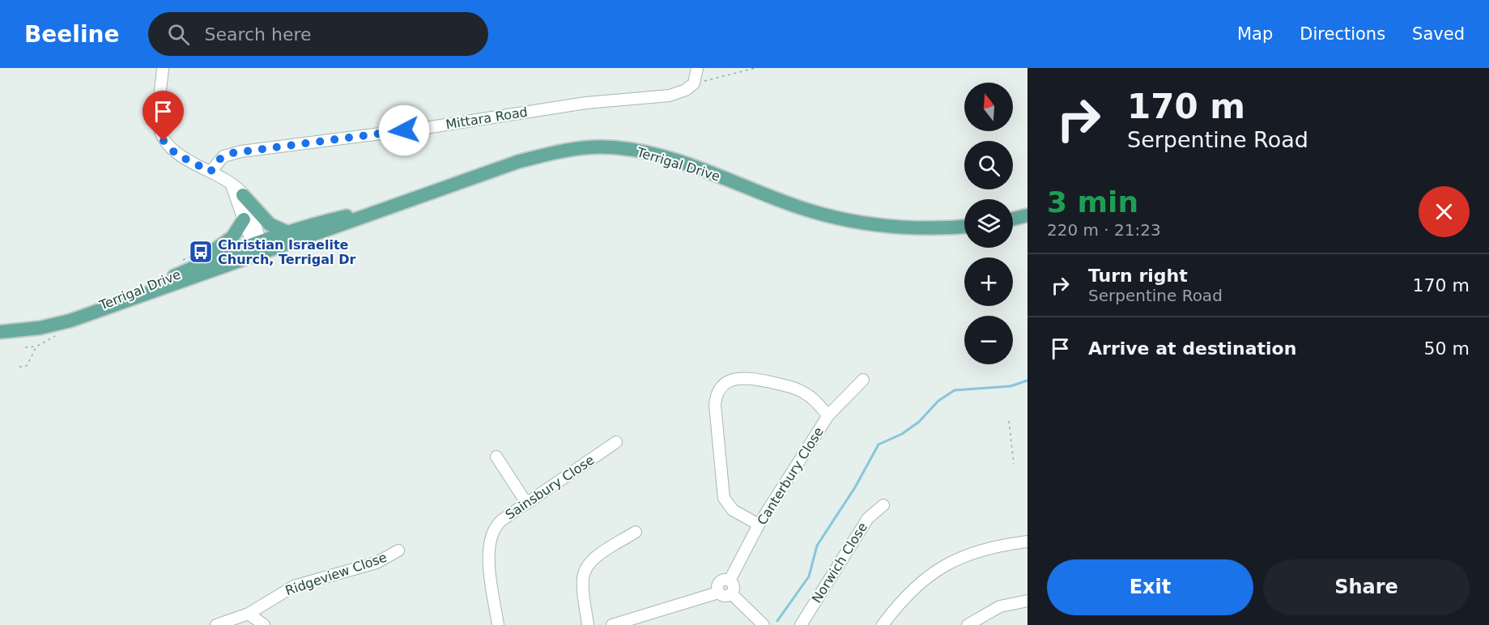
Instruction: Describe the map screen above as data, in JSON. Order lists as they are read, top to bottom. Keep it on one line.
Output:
{"streets":{"main road":["Terrigal Drive"],"street":["Mittara Road","Canterbury Close","Sainsbury Close","Norwich Close","Ridgeview Close"]},"places":{"bus stop":["Christian Israelite Church, Terrigal Dr"]},"north":"top","page":{"header":"Beeline","search":"Search here","nav":["Map","Directions","Saved"],"turn":["170 m","Serpentine Road"],"map_buttons":["+","−"],"heading":["3 min","220 m · 21:23"],"list":[{"name":"Turn right","note":"Serpentine Road","value":"170 m"},{"name":"Arrive at destination","value":"50 m"}],"buttons":["Exit","Share"]}}
